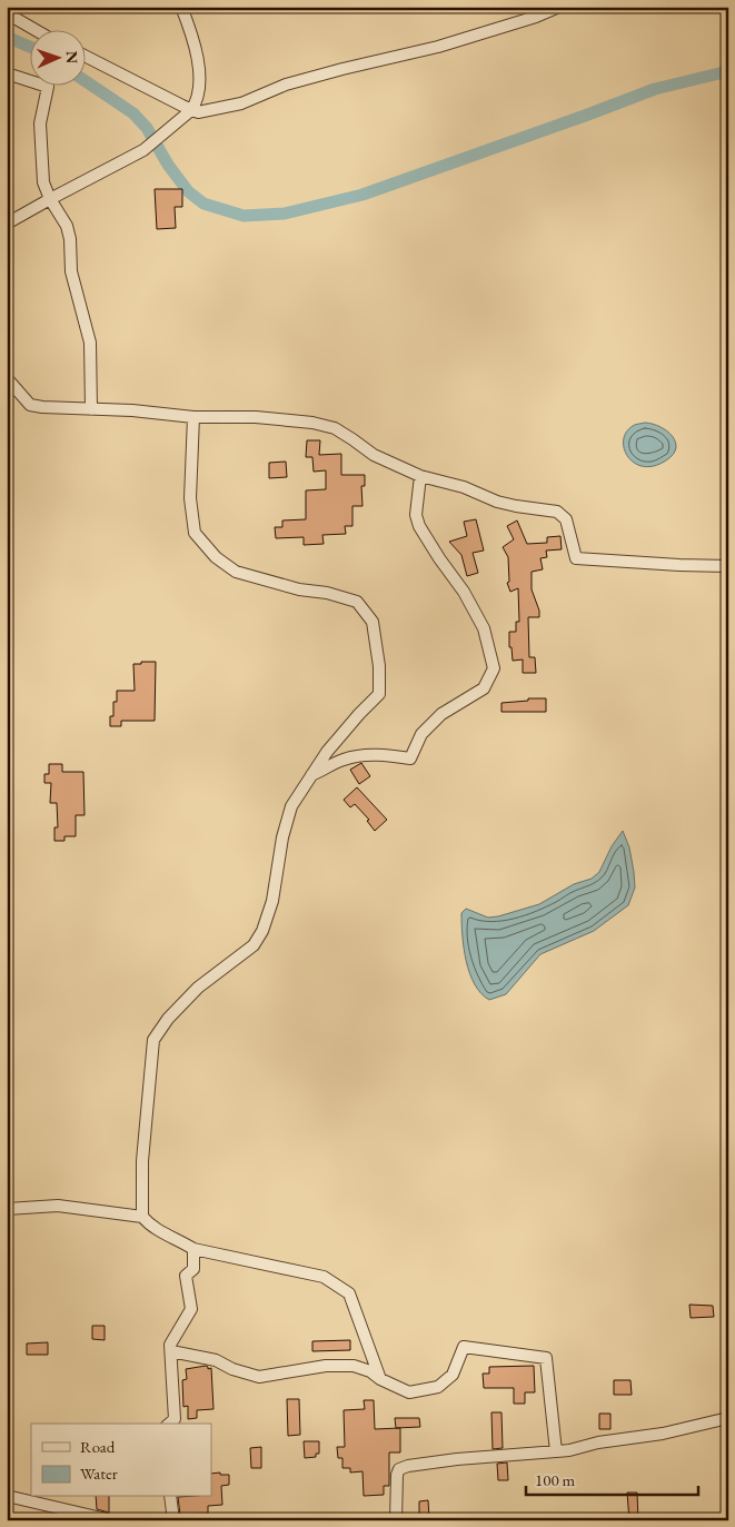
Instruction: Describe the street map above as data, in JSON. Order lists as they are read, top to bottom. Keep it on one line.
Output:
{"legend":["Road","Water"],"scale_bar":"100 m","north":"right"}
